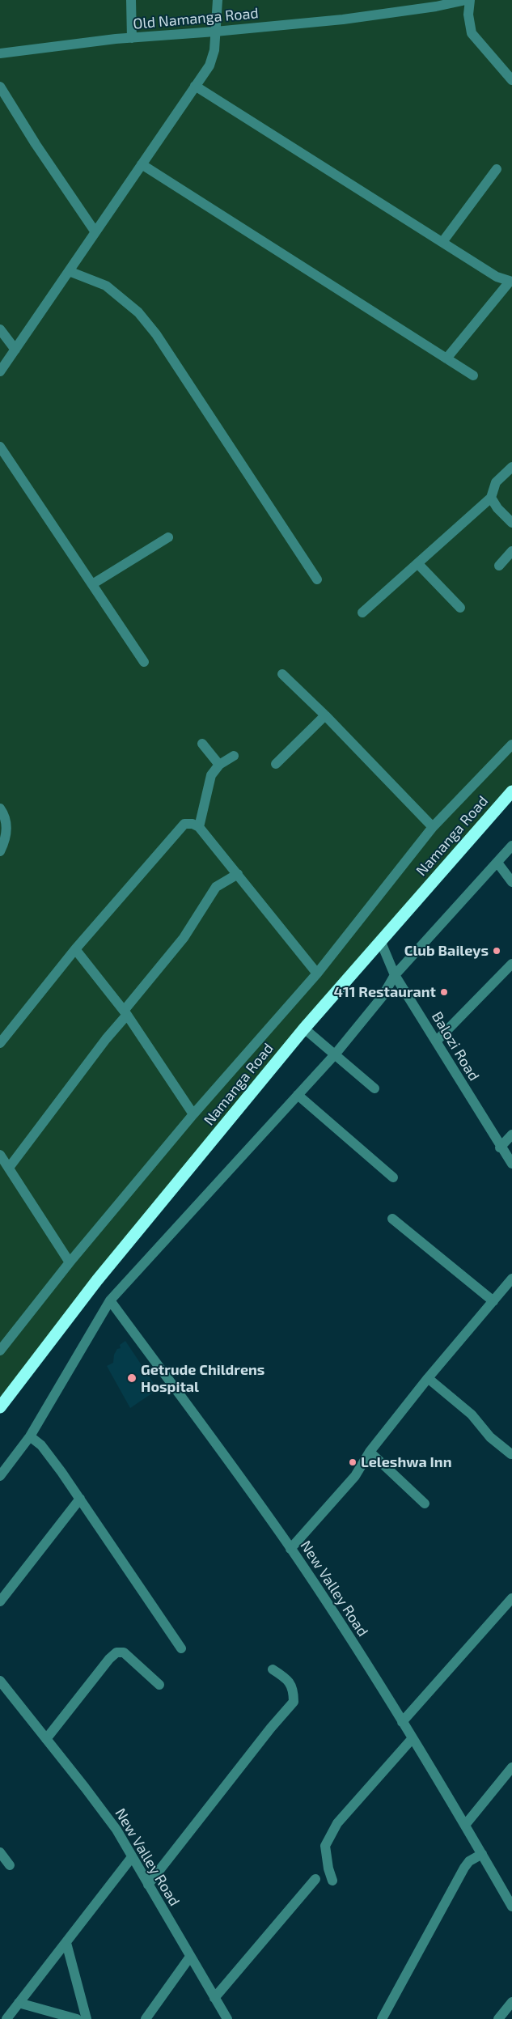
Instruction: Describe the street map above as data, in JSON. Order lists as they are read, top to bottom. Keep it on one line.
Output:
{"streets":{"highway":["Namanga Road"],"street":["Old Namanga Road","Balozi Road","New Valley Road"]},"crossings":[["Namanga Road","Balozi Road"]],"places":["Club Baileys","411 Restaurant","Getrude Childrens Hospital","Leleshwa Inn"]}
